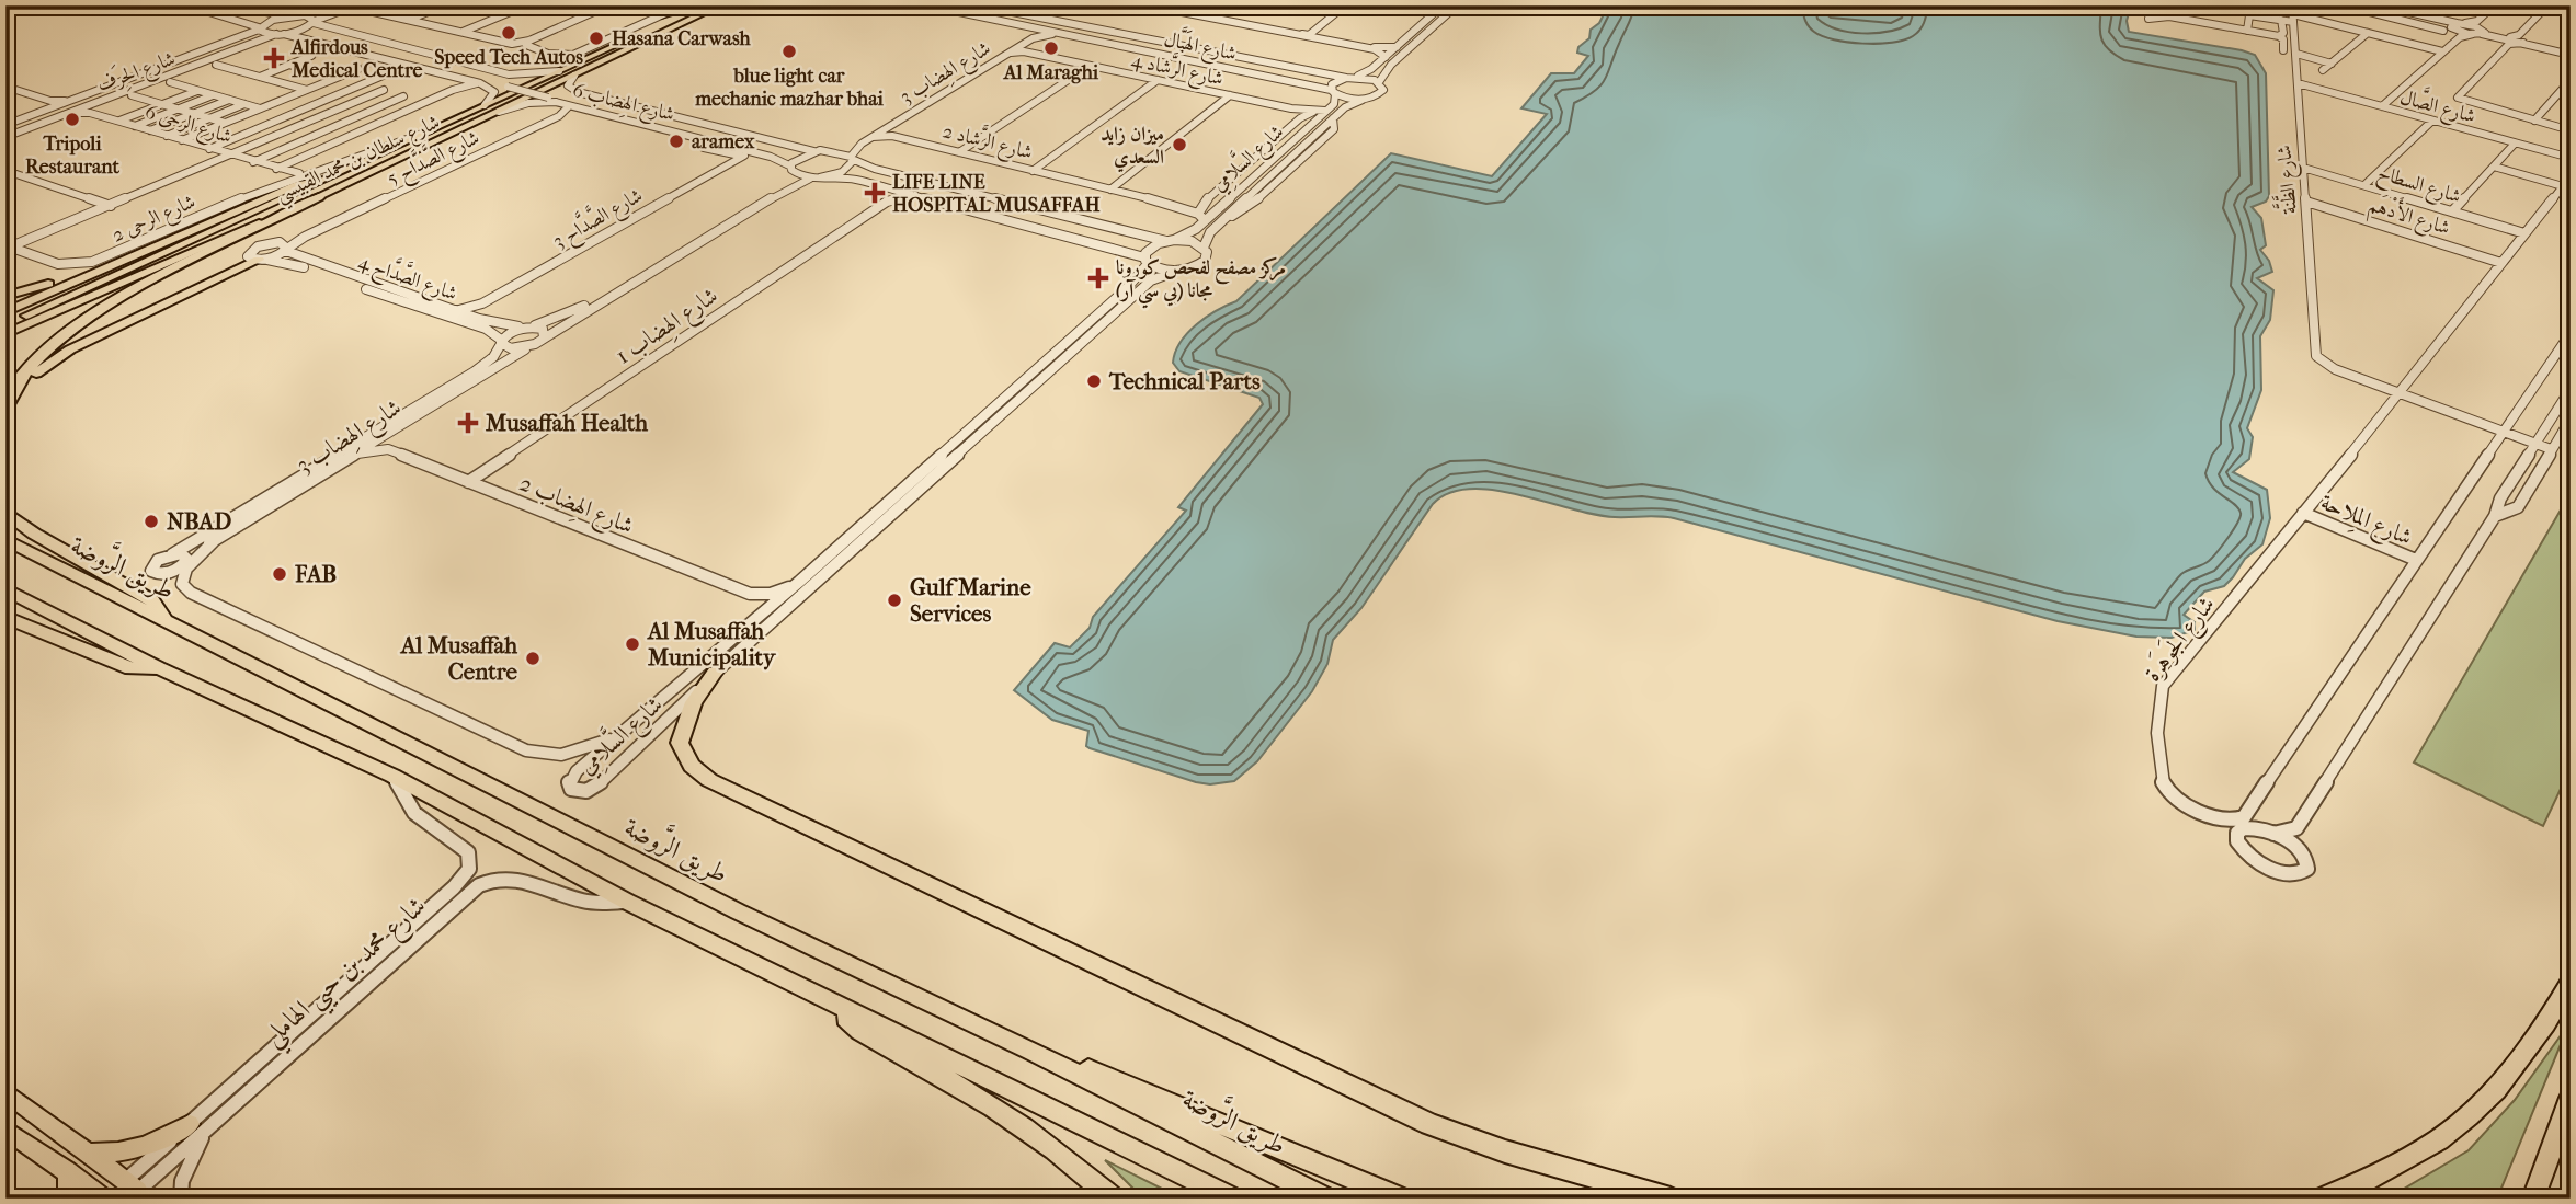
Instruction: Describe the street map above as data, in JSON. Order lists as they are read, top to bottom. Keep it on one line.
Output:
{"streets":{"highway":["طريق الرَّوضة"],"main road":["شارع سلطان بن محمد القبيسي","شارع محمد بن حيي الهاملي"],"street":["شارع الهَيَّال","شارع الرَّشاد 4","شارع الحِرَف","شارع الهِضاب 3","شارع الهِضاب 6","شارع الصَّال","شارع الرحى 6","شارع الرَّشاد 2","شارع الصَّدَّاح 5","شارع السَّلامِي","شارع الظَّنَّة","شارع السطاح","شارع الأَدْهَم","شارع الرحى 2","شارع الصَّدَّاح 3","شارع الصَّدَّاح 4","شارع الهِضاب 1","شارع الهِضاب 2","شارع المِلاحة","شارع الجَوهَرة"]},"crossings":[["شارع الهَيَّال","شارع الهِضاب 3"],["شارع الهَيَّال","شارع السَّلامِي"],["شارع الرَّشاد 4","شارع الهِضاب 3"],["شارع الرَّشاد 4","شارع السَّلامِي"],["شارع الحِرَف","شارع الرحى 6"],["شارع الهِضاب 3","شارع الهِضاب 6"],["شارع الهِضاب 3","شارع الرَّشاد 2"],["شارع الهِضاب 3","شارع الصَّدَّاح 4"],["شارع الهِضاب 6","شارع سلطان بن محمد القبيسي"],["شارع الهِضاب 6","شارع الصَّدَّاح 5"],["شارع الهِضاب 6","شارع الصَّدَّاح 3"],["شارع الصَّال","شارع الظَّنَّة"],["شارع الرحى 6","شارع سلطان بن محمد القبيسي"],["شارع الرحى 6","شارع الرحى 2"],["شارع الرَّشاد 2","شارع السَّلامِي"],["شارع سلطان بن محمد القبيسي","شارع الرحى 2"],["شارع الصَّدَّاح 5","شارع الصَّدَّاح 4"],["شارع الظَّنَّة","شارع السطاح"],["شارع الظَّنَّة","شارع الأَدْهَم"],["شارع الظَّنَّة","شارع الجَوهَرة"],["شارع السطاح","شارع الجَوهَرة"],["شارع الأَدْهَم","شارع الجَوهَرة"],["شارع الصَّدَّاح 3","شارع الصَّدَّاح 4"],["شارع الهِضاب 1","شارع الهِضاب 2"],["شارع المِلاحة","شارع الجَوهَرة"]],"places":{"other":["Speed Tech Autos","Hasana Carwash","Al Maraghi","blue light car mechanic mazhar bhai","Tripoli Restaurant","aramex","ميزان زايد السعدي","Technical Parts","NBAD","FAB","Gulf Marine Services","Al Musaffah Municipality","Al Musaffah Centre"],"health":["Alfirdous Medical Centre","LIFE LINE HOSPITAL MUSAFFAH","مركز مصفح لفحص كورونا (بي سي آر) مجانا","Musaffah Health"]}}
